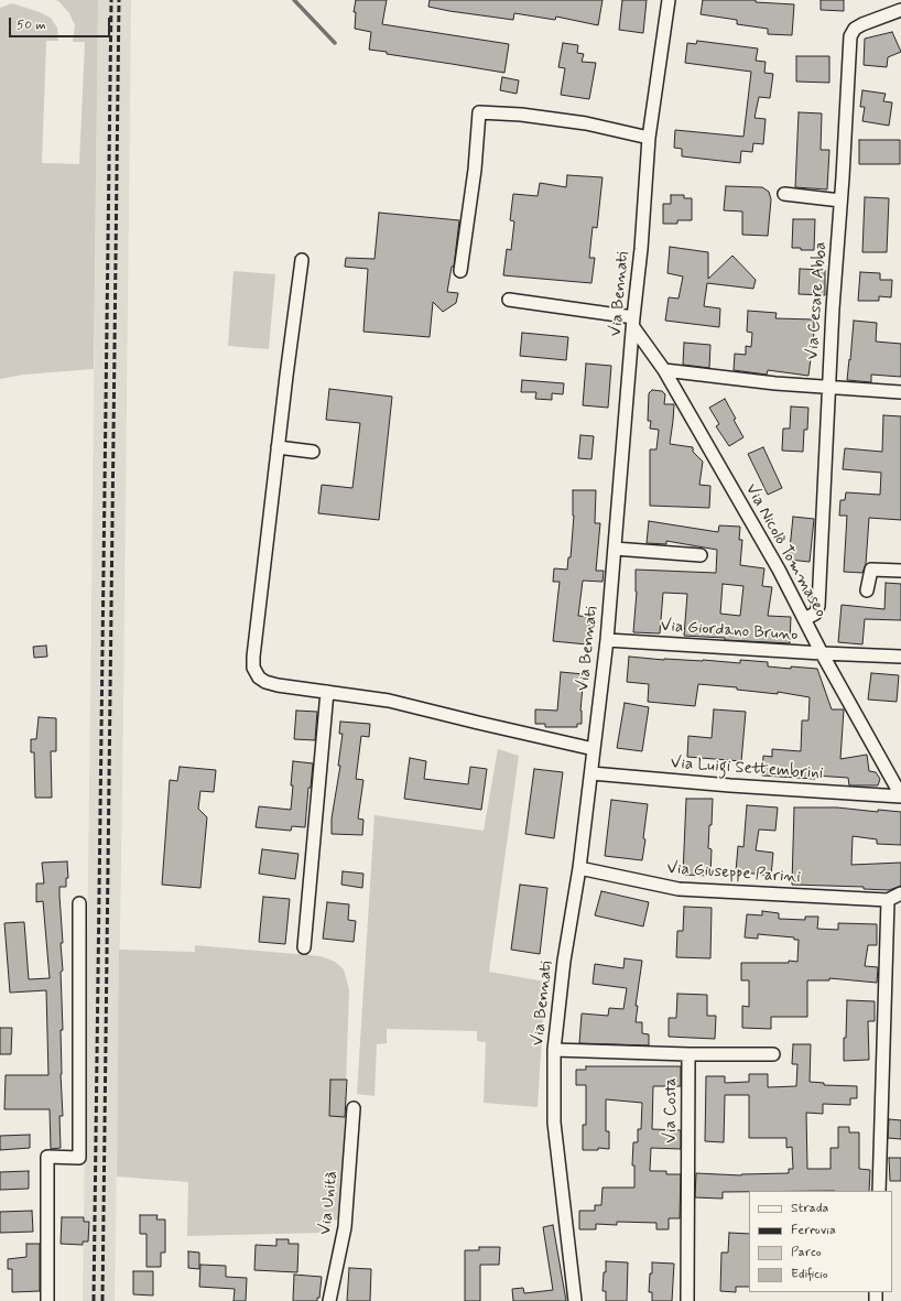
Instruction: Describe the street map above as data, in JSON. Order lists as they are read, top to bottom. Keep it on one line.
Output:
{"streets":{"street":["Via Bennati","Via Cesare Abba","Via Nicolò Tommaseo","Via Giordano Bruno","Via Luigi Settembrini","Via Giuseppe Parini","Via Costa","Via Unità"]},"crossings":[["Via Bennati","Via Nicolò Tommaseo"],["Via Bennati","Via Giordano Bruno"],["Via Bennati","Via Luigi Settembrini"],["Via Bennati","Via Giuseppe Parini"],["Via Bennati","Via Costa"],["Via Cesare Abba","Via Nicolò Tommaseo"],["Via Nicolò Tommaseo","Via Giordano Bruno"],["Via Nicolò Tommaseo","Via Luigi Settembrini"]],"legend":["Strada","Ferrovia","Parco","Edificio"],"scale_bar":"50 m"}
